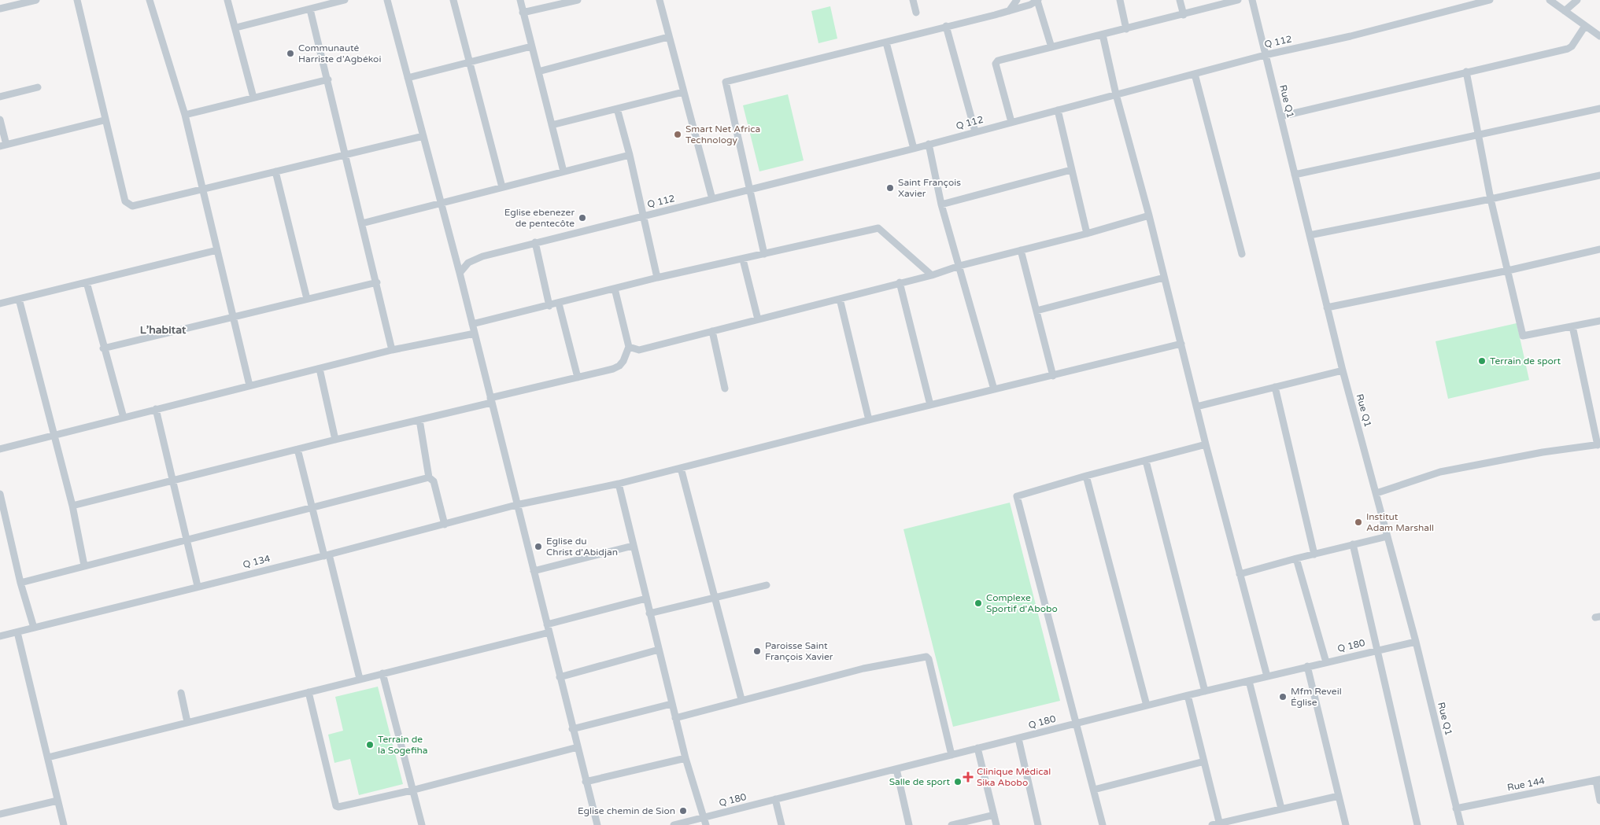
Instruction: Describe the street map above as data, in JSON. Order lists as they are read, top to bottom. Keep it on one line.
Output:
{"streets":{"street":["Q 112","Rue Q1","Q 134","Q 180","Rue 144"]},"crossings":[["Q 112","Rue Q1"],["Rue Q1","Q 180"],["Rue Q1","Rue 144"]],"districts":["L’habitat"],"places":{"other":["Communauté Harriste d’Agbékoi","Smart Net Africa Technology","Saint François Xavier","Eglise ebenezer de pentecôte","Terrain de sport","Institut Adam Marshall","Eglise du Christ d'Abidjan","Complexe Sportif d'Abobo","Paroisse Saint François Xavier","Mfm Reveil Église","Terrain de la Sogefiha","Salle de sport","Eglise chemin de Sion"],"health":["Clinique Médical Sika Abobo"]}}
